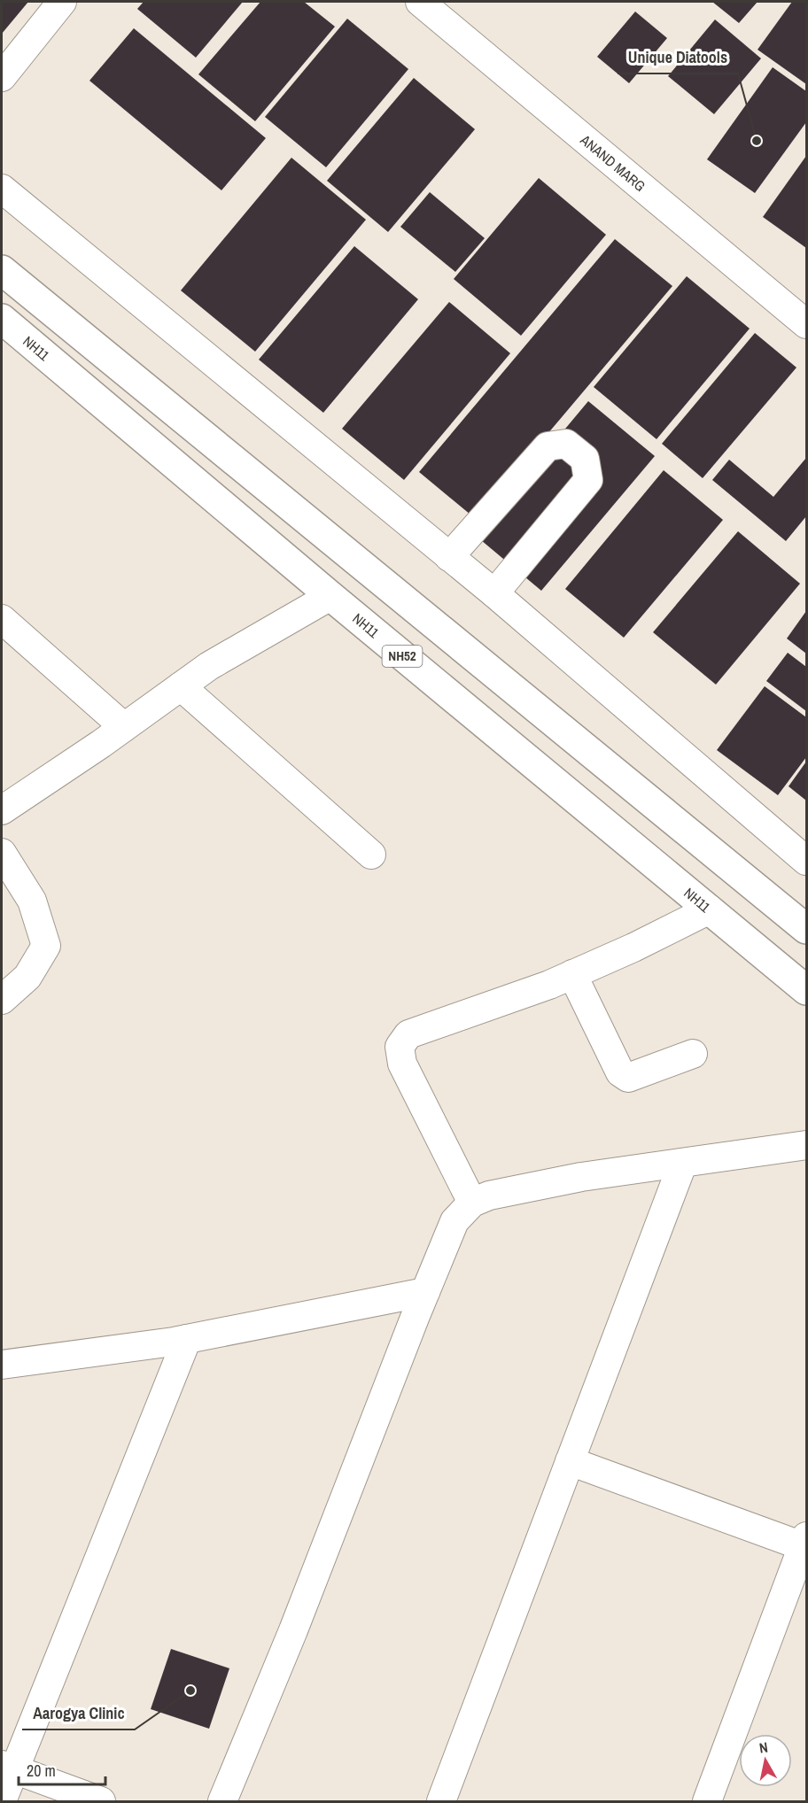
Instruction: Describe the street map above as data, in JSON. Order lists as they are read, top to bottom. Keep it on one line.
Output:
{"streets":{"highway":["NH11","NH52"],"street":["ANAND MARG"]},"places":["Unique Diatools","Aarogya Clinic"],"scale_bar":"20 m","north":"top"}
